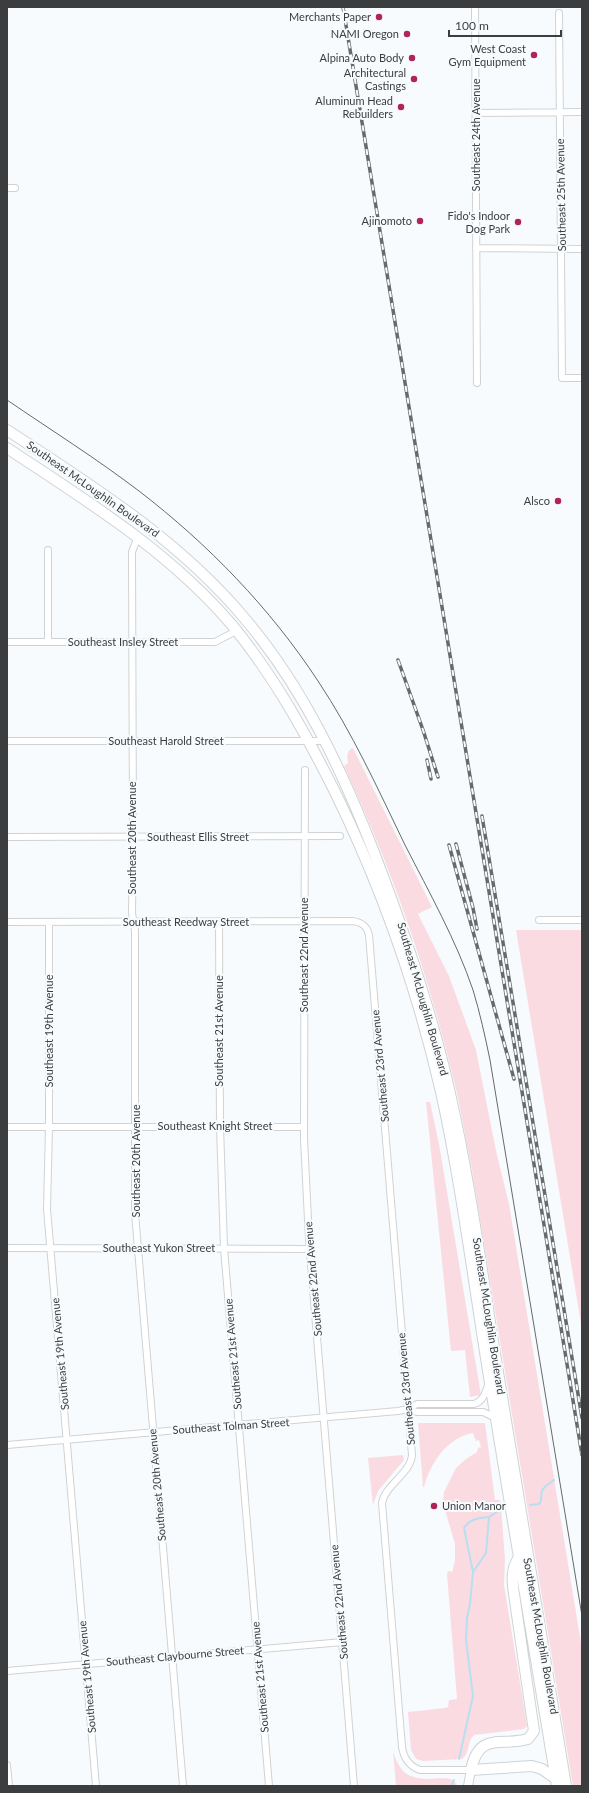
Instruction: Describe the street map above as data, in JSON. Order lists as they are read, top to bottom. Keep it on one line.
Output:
{"streets":{"highway":["Southeast McLoughlin Boulevard"],"street":["Southeast 24th Avenue","Southeast 25th Avenue","Southeast Insley Street","Southeast Harold Street","Southeast Ellis Street","Southeast 20th Avenue","Southeast Reedway Street","Southeast 22nd Avenue","Southeast 19th Avenue","Southeast 21st Avenue","Southeast 23rd Avenue","Southeast Knight Street","Southeast Yukon Street","Southeast Tolman Street","Southeast Claybourne Street"]},"crossings":[["Southeast McLoughlin Boulevard","Southeast Insley Street"],["Southeast McLoughlin Boulevard","Southeast Harold Street"],["Southeast McLoughlin Boulevard","Southeast 20th Avenue"],["Southeast McLoughlin Boulevard","Southeast Tolman Street"],["Southeast Insley Street","Southeast 20th Avenue"],["Southeast Harold Street","Southeast 20th Avenue"],["Southeast Ellis Street","Southeast 20th Avenue"],["Southeast Ellis Street","Southeast 22nd Avenue"],["Southeast 20th Avenue","Southeast Reedway Street"],["Southeast 20th Avenue","Southeast Knight Street"],["Southeast 20th Avenue","Southeast Yukon Street"],["Southeast 20th Avenue","Southeast Tolman Street"],["Southeast 20th Avenue","Southeast Claybourne Street"],["Southeast Reedway Street","Southeast 22nd Avenue"],["Southeast Reedway Street","Southeast 19th Avenue"],["Southeast Reedway Street","Southeast 21st Avenue"],["Southeast Reedway Street","Southeast 23rd Avenue"],["Southeast 22nd Avenue","Southeast Knight Street"],["Southeast 22nd Avenue","Southeast Yukon Street"],["Southeast 22nd Avenue","Southeast Tolman Street"],["Southeast 22nd Avenue","Southeast Claybourne Street"],["Southeast 19th Avenue","Southeast Knight Street"],["Southeast 19th Avenue","Southeast Yukon Street"],["Southeast 19th Avenue","Southeast Tolman Street"],["Southeast 19th Avenue","Southeast Claybourne Street"],["Southeast 21st Avenue","Southeast Knight Street"],["Southeast 21st Avenue","Southeast Yukon Street"],["Southeast 21st Avenue","Southeast Tolman Street"],["Southeast 21st Avenue","Southeast Claybourne Street"],["Southeast 23rd Avenue","Southeast Tolman Street"]],"places":["Merchants Paper","NAMI Oregon","West Coast Gym Equipment","Alpina Auto Body","Architectural Castings","Aluminum Head Rebuilders","Ajinomoto","Fido's Indoor Dog Park","Alsco","Union Manor"],"scale_bar":"100 m"}
